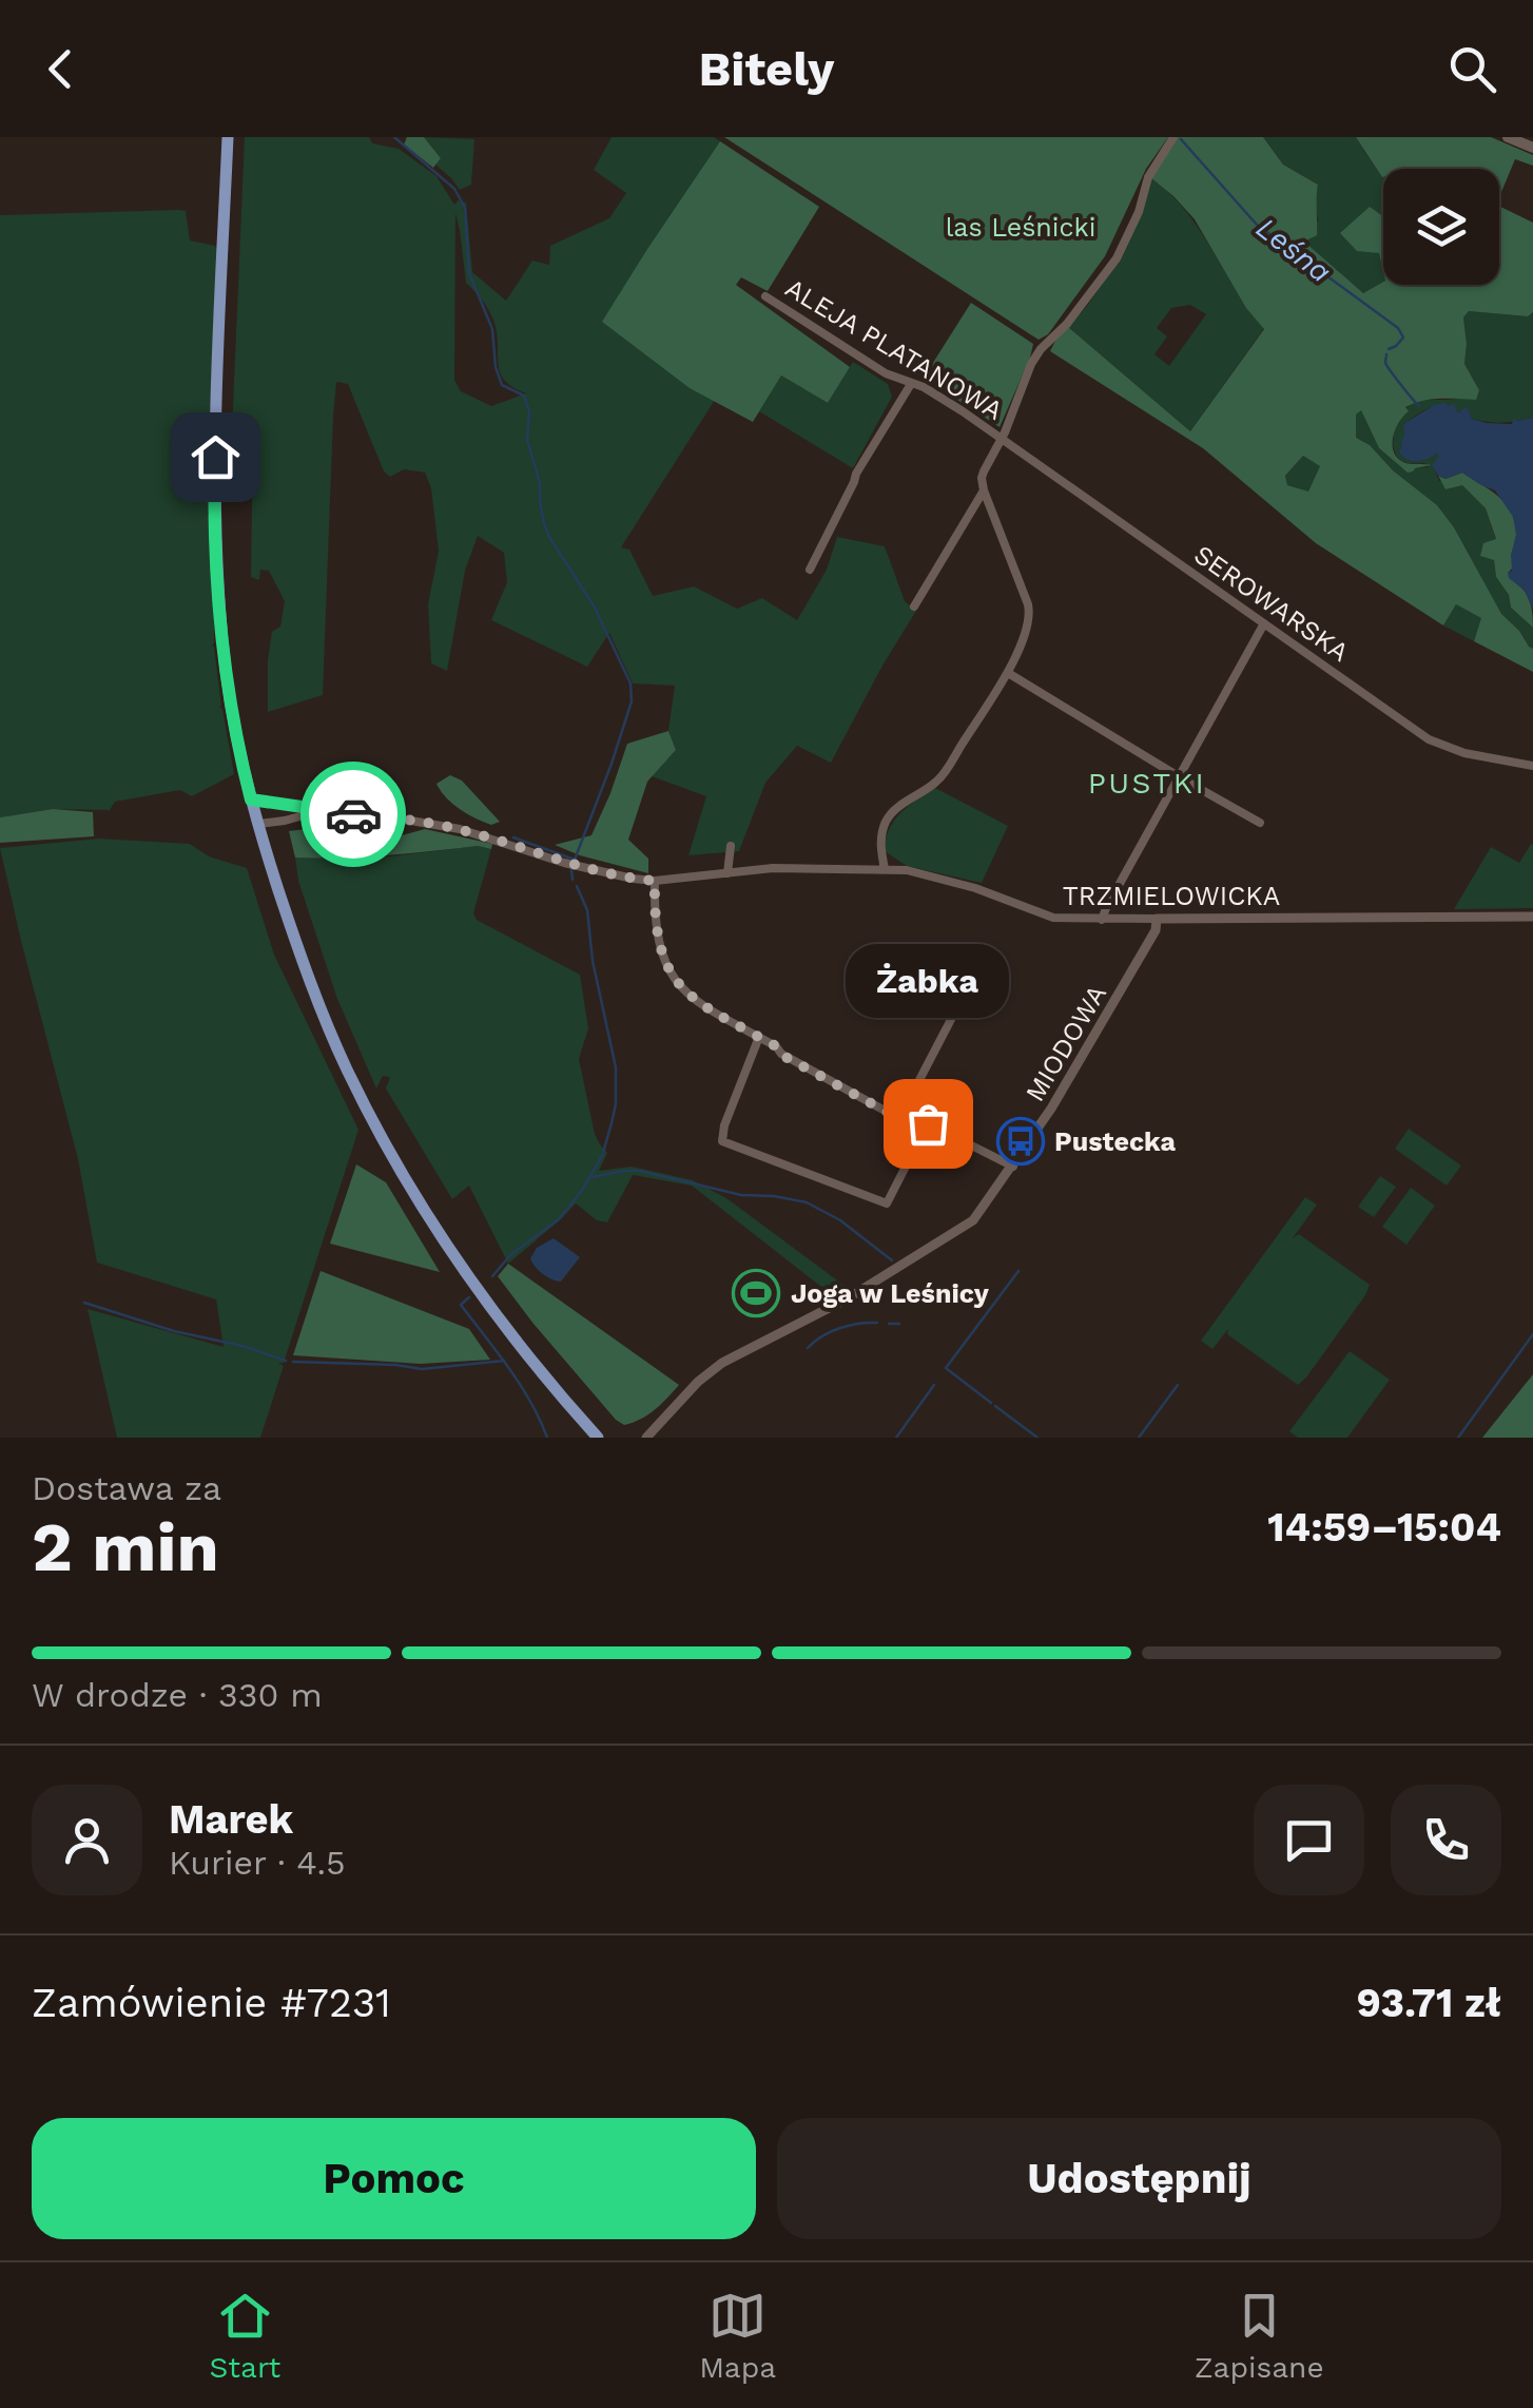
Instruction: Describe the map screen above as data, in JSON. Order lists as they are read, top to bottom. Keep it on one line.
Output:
{"streets":{"street":["ALEJA PLATANOWA","SEROWARSKA","TRZMIELOWICKA","MIODOWA"]},"crossings":[["ALEJA PLATANOWA","SEROWARSKA"],["TRZMIELOWICKA","MIODOWA"]],"districts":["PUSTKI"],"water":["Leśna"],"parks":["las Leśnicki"],"places":{"other":["Żabka"],"bus stop":["Pustecka"],"sports":["Joga w Leśnicy"]},"page":{"header":"Bitely","bubble":"Żabka","heading":["2 min","Dostawa za","14:59–15:04"],"panel":["Marek","Kurier · 4.5","Zamówienie #7231","93.71 zł"],"bar":"W drodze · 330 m","buttons":["Pomoc","Udostępnij"],"tabs":["Start","Mapa","Zapisane"]}}
